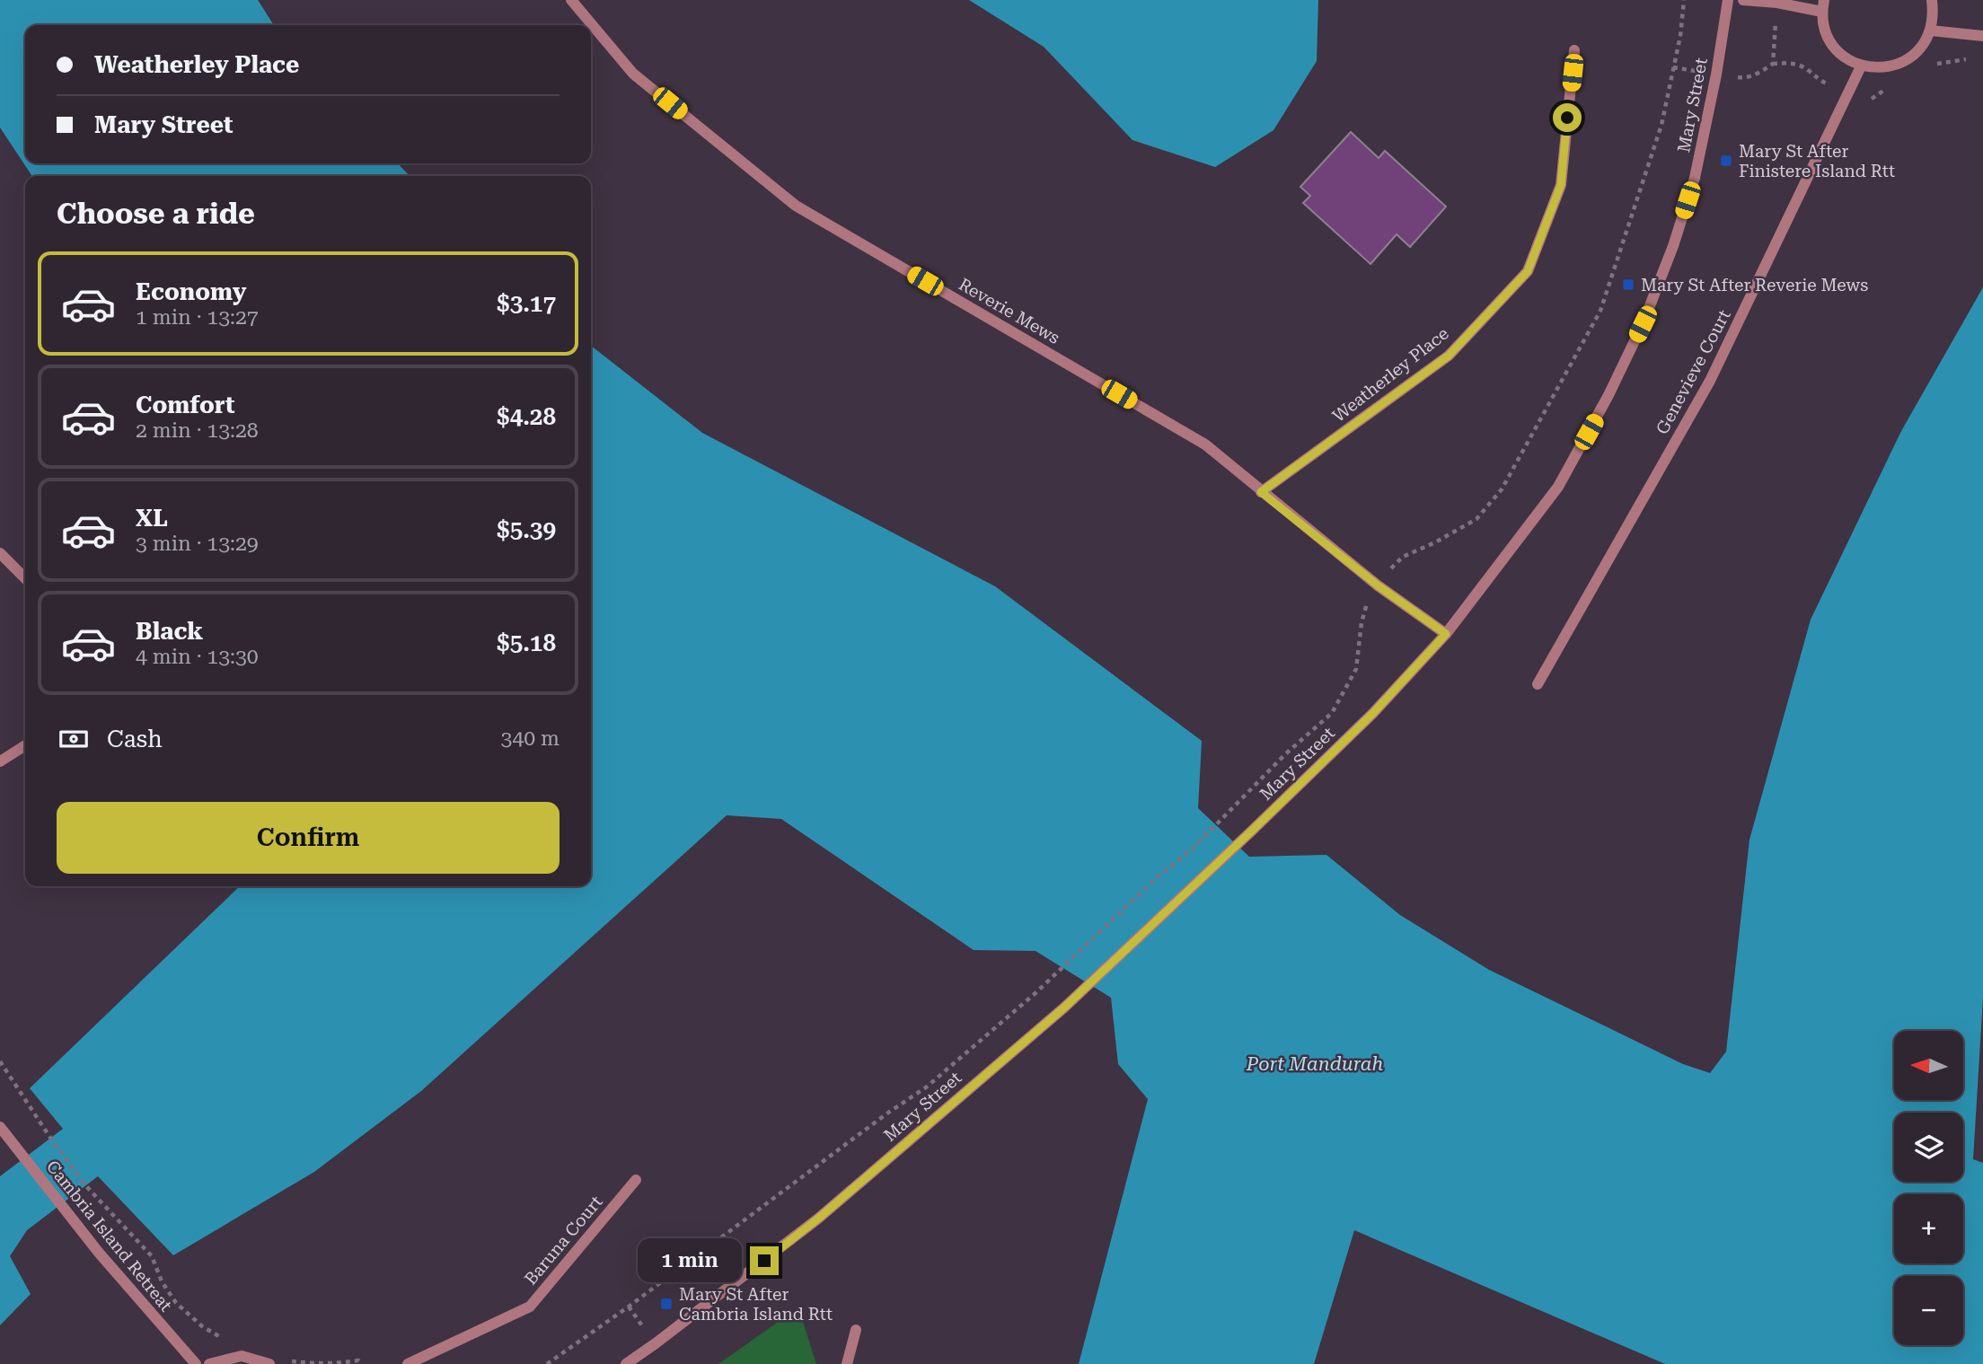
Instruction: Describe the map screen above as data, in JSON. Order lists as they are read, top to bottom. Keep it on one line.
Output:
{"streets":{"street":["Mary Street","Reverie Mews","Genevieve Court","Weatherley Place","Cambria Island Retreat","Baruna Court"]},"crossings":[["Mary Street","Reverie Mews"],["Reverie Mews","Weatherley Place"]],"water":["Port Mandurah"],"places":{"transit":["Mary St After Finistere Island Rtt","Mary St After Reverie Mews","Mary St After Cambria Island Rtt"]},"north":"left","page":{"banner":["Weatherley Place","Mary Street"],"heading":"Choose a ride","list":[{"name":"Economy","note":"1 min · 13:27","value":"$3.17"},{"name":"Comfort","note":"2 min · 13:28","value":"$4.28"},{"name":"XL","note":"3 min · 13:29","value":"$5.39"},{"name":"Black","note":"4 min · 13:30","value":"$5.18"}],"pay":["Cash","340 m"],"buttons":"Confirm","map_buttons":["+","−"],"bubble":"1 min"}}
